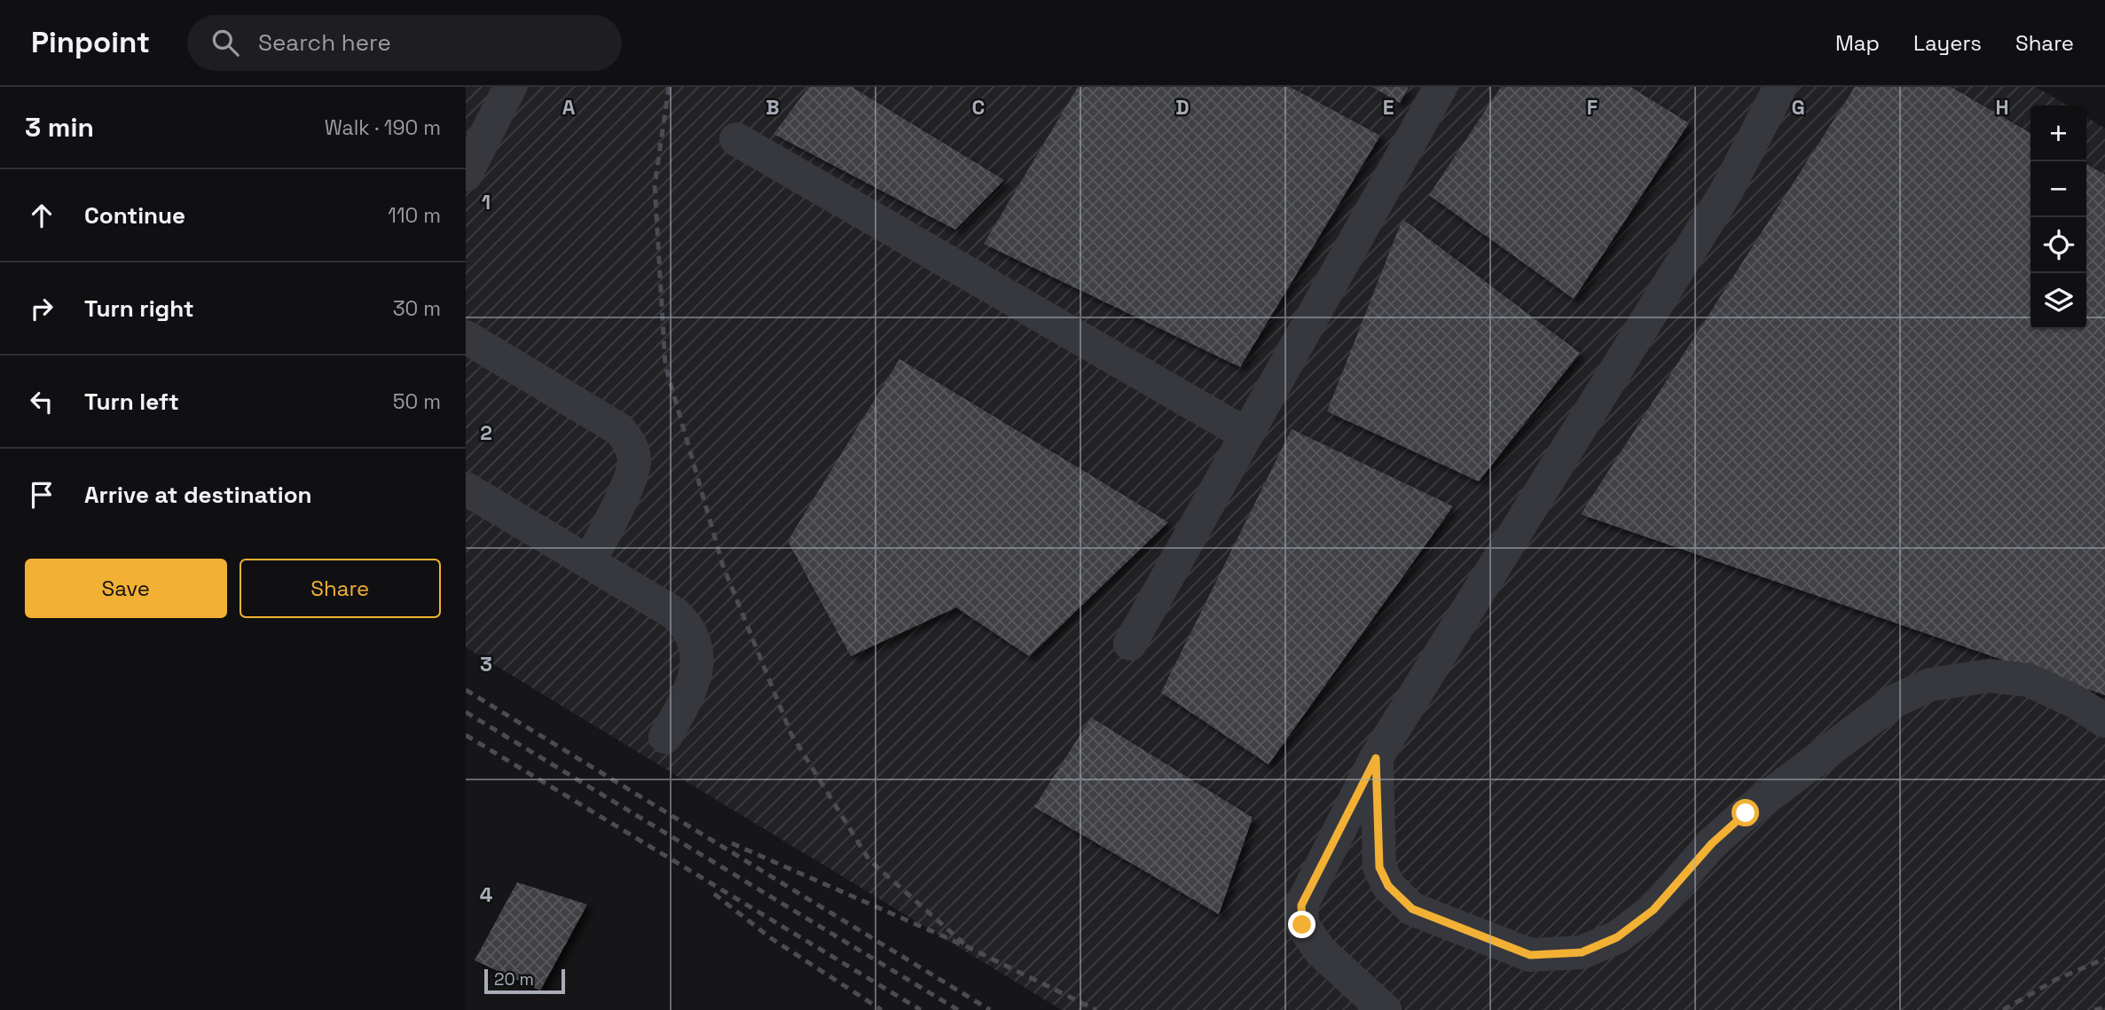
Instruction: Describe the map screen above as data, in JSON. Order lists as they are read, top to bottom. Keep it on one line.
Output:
{"scale_bar":"20 m","page":{"header":"Pinpoint","search":"Search here","nav":["Map","Layers","Share"],"heading":["3 min","Walk · 190 m"],"map_buttons":["+","−"],"list":[["Continue","110 m"],["Turn right","30 m"],["Turn left","50 m"],"Arrive at destination"],"buttons":["Save","Share"],"scale":"20 m"},"grid":{"columns":["A","B","C","D","E","F","G","H"],"rows":["1","2","3","4"]}}
